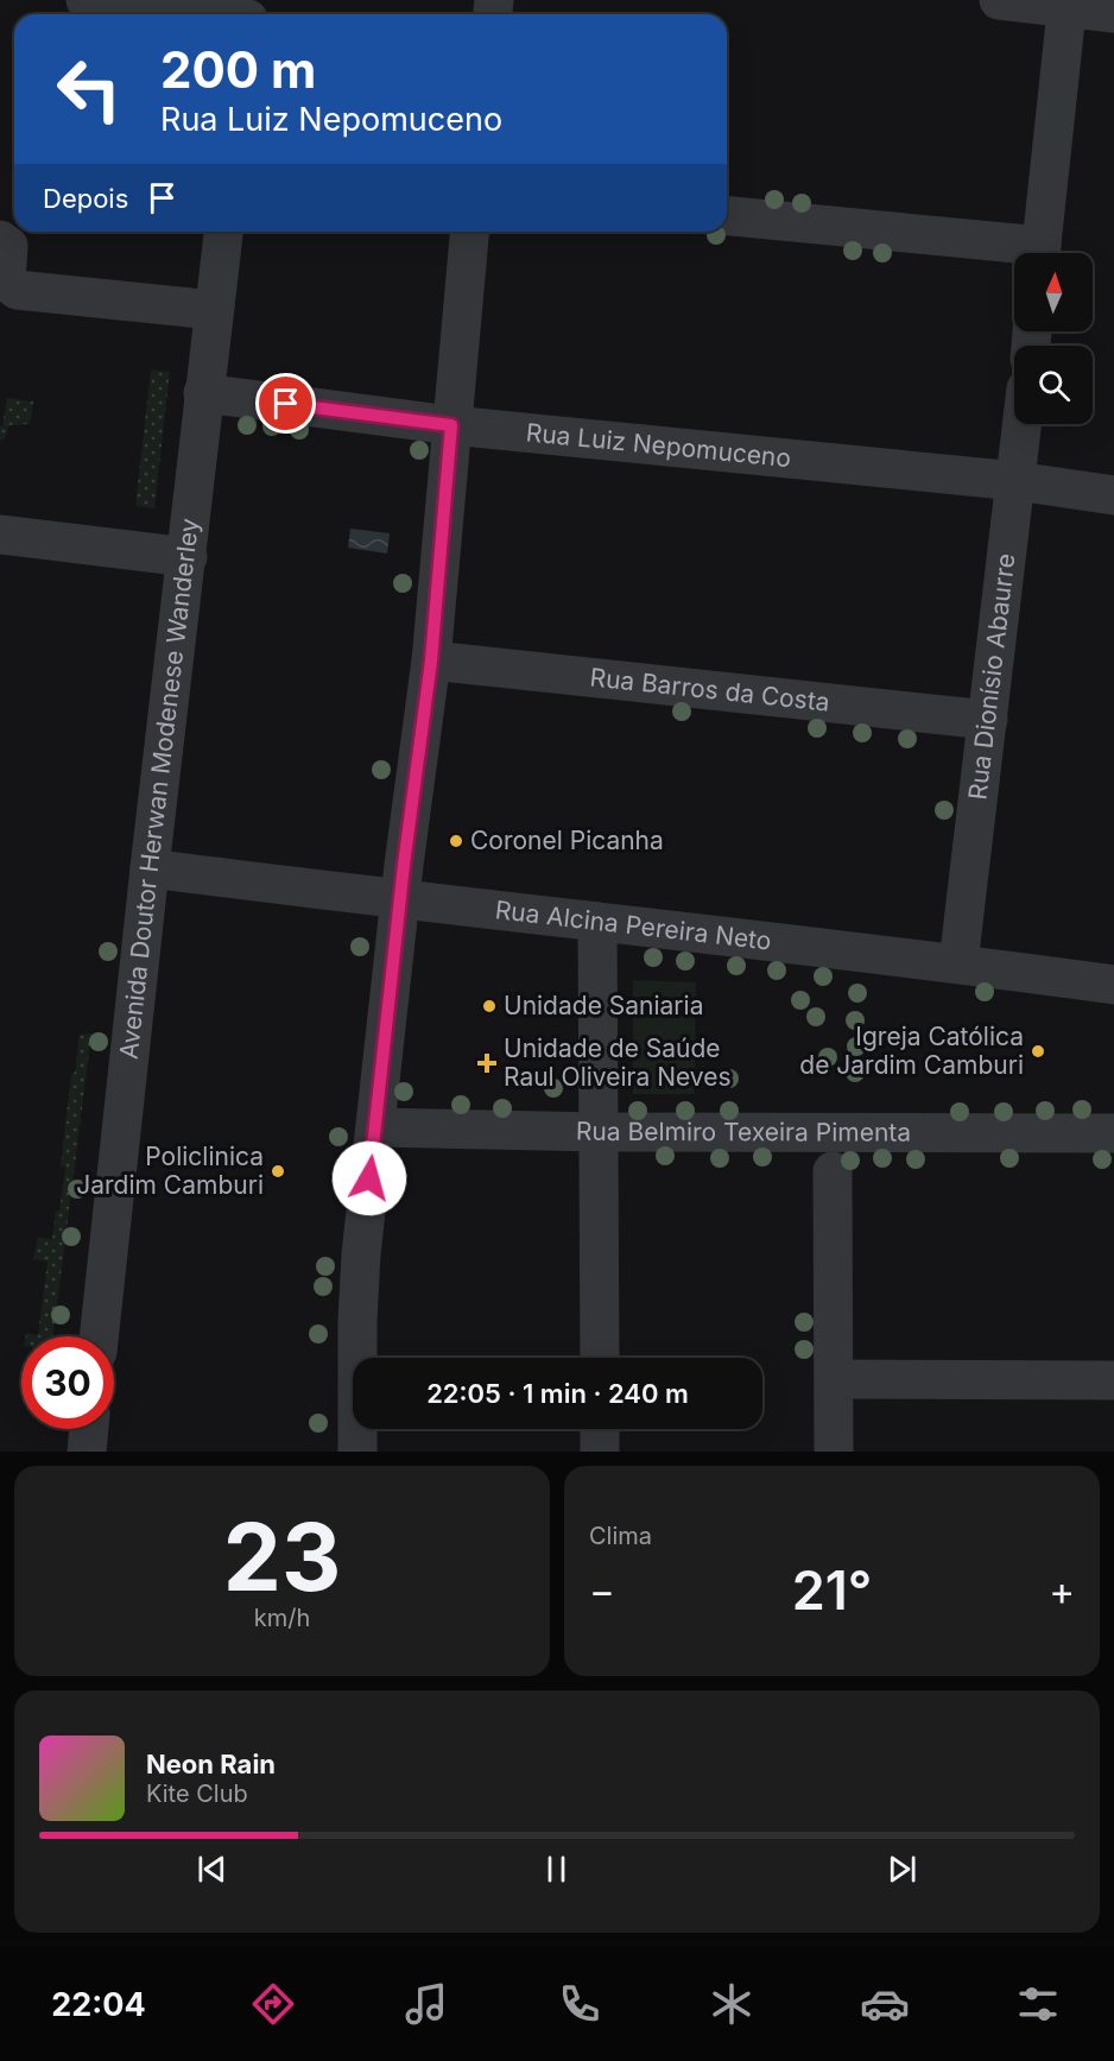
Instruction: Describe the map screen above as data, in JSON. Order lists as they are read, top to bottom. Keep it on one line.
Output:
{"streets":{"street":["Rua Luiz Nepomuceno","Rua Dionísio Abaurre","Rua Barros da Costa","Avenida Doutor Herwan Modenese Wanderley","Rua Alcina Pereira Neto","Rua Belmiro Texeira Pimenta"]},"crossings":[["Rua Luiz Nepomuceno","Rua Dionísio Abaurre"],["Rua Luiz Nepomuceno","Avenida Doutor Herwan Modenese Wanderley"],["Rua Dionísio Abaurre","Rua Barros da Costa"],["Rua Dionísio Abaurre","Rua Alcina Pereira Neto"],["Avenida Doutor Herwan Modenese Wanderley","Rua Alcina Pereira Neto"]],"places":{"other":["Coronel Picanha","Unidade Saniaria","Igreja Católica de Jardim Camburi","Policlinica Jardim Camburi"],"health":["Unidade de Saúde Raul Oliveira Neves"]},"north":"top","page":{"turn":["200 m","Rua Luiz Nepomuceno"],"then":"Depois","limit":"30","trip":"22:05 · 1 min · 240 m","tile":[["23","km/h"],"Clima"],"heat":["−","21°","+"],"song":["Neon Rain","Kite Club"],"tabs":"22:04"}}
